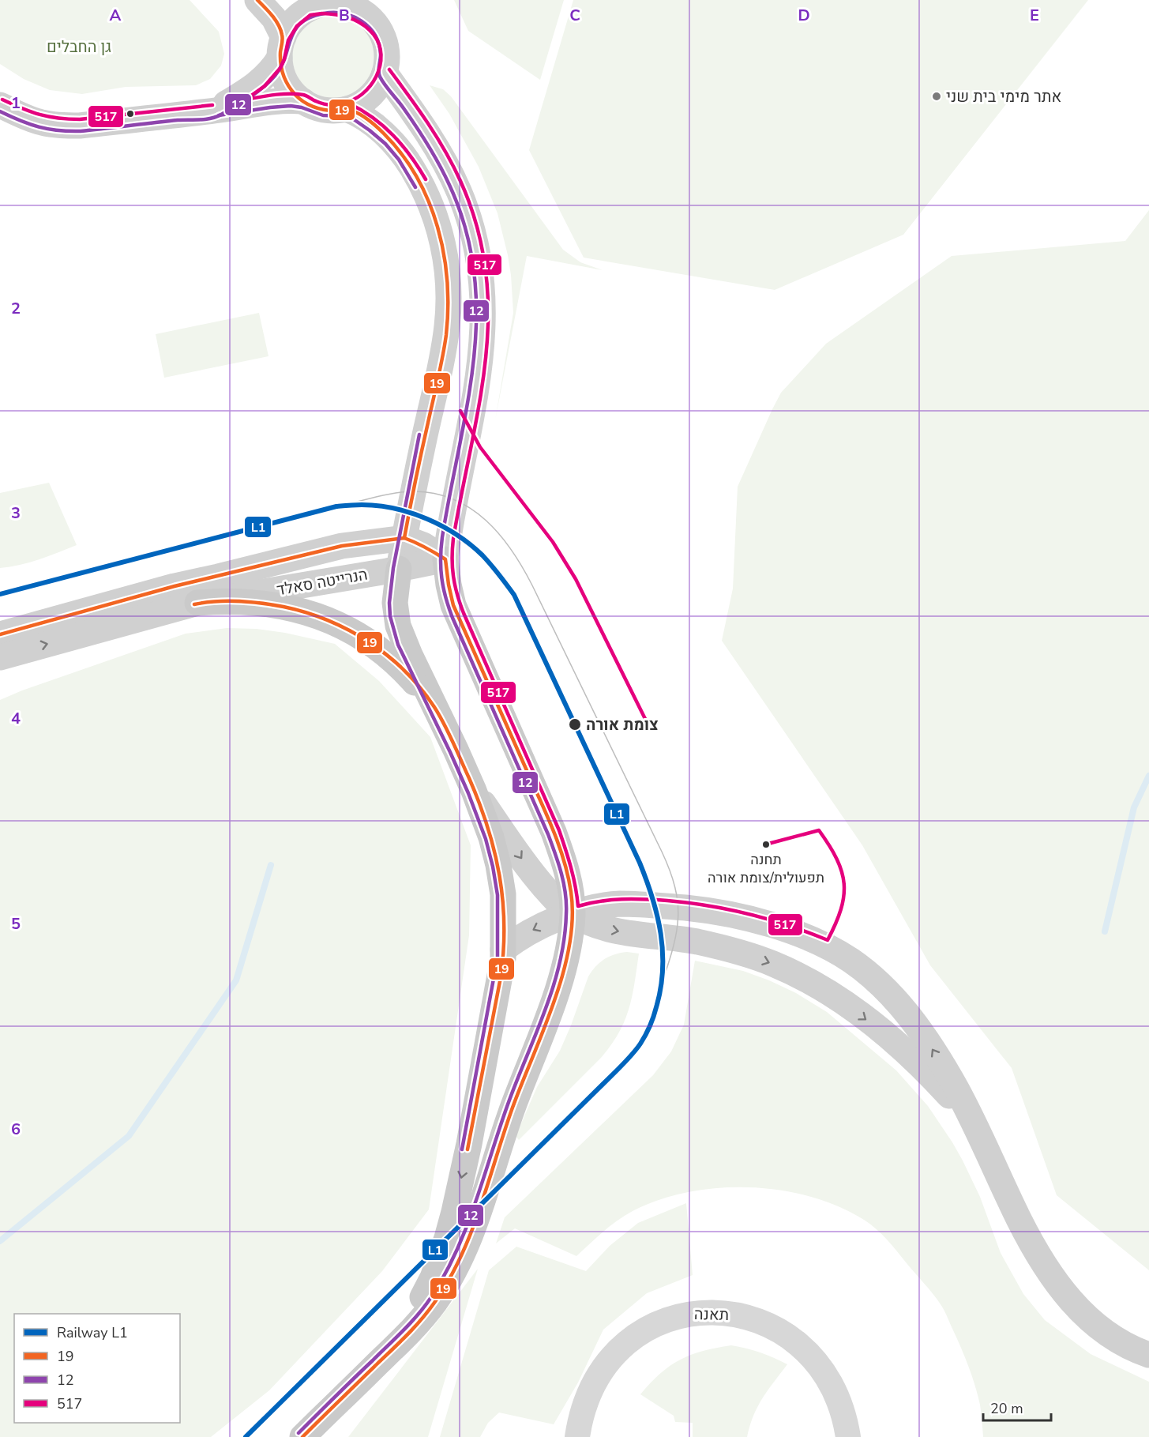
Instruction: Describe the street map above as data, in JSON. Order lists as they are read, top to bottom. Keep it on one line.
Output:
{"streets":{"main road":["הנרייטה סאלד"],"street":["תאנה"]},"parks":["גן החבלים"],"places":["אתר מימי בית שני","צומת אורה","תחנה תפעולית/צומת אורה"],"lines":["transit line 19","transit line 12","transit line 517","rail line L1"],"legend":["Railway L1","19","12","517"],"scale_bar":"20 m","grid":{"columns":["A","B","C","D","E"],"rows":["1","2","3","4","5","6"]}}
